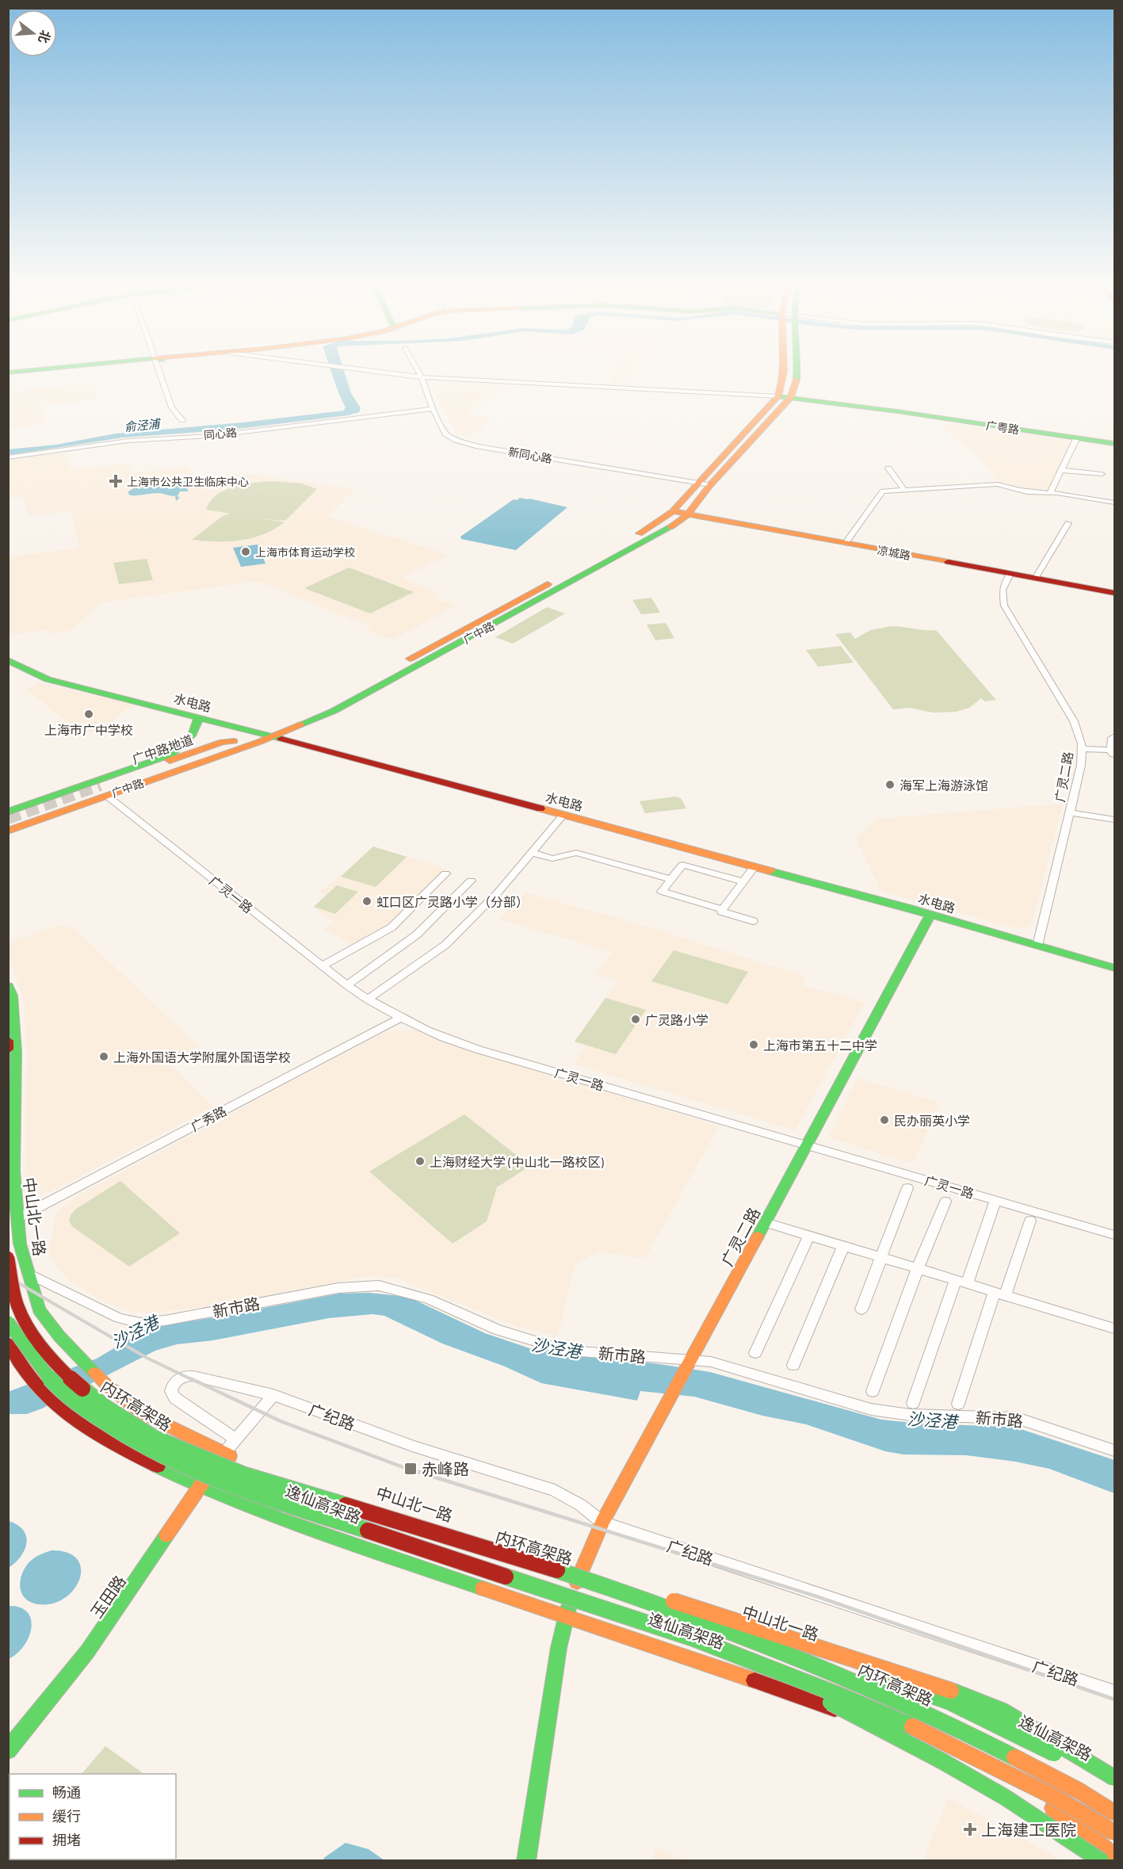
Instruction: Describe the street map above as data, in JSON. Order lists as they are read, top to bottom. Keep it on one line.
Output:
{"streets":{"main road":["广粤路","凉城路","广中路","水电路","广中路地道","广灵二路","中山北一路","内环高架路","逸仙高架路","玉田路"],"street":["同心路","新同心路","广灵一路","广秀路","新市路","广纪路"]},"crossings":[["广粤路","广中路"],["同心路","新同心路"],["新同心路","广中路"],["凉城路","广中路"],["凉城路","广灵二路"],["广中路","水电路"],["广中路","广中路地道"],["广中路","广灵一路"],["水电路","广灵二路"],["广灵二路","广灵一路"],["广灵二路","中山北一路"],["广灵二路","新市路"],["广灵二路","广纪路"],["广灵一路","广秀路"],["广秀路","中山北一路"],["中山北一路","新市路"],["中山北一路","玉田路"],["内环高架路","逸仙高架路"]],"water":["俞泾浦","沙泾港"],"places":{"health":["上海市公共卫生临床中心","上海建工医院"],"other":["上海市体育运动学校","上海市广中学校","海军上海游泳馆","虹口区广灵路小学（分部）","广灵路小学","上海市第五十二中学","上海外国语大学附属外国语学校","民办丽英小学","上海财经大学 (中山北一路校区)"],"transit":["赤峰路"]},"legend":["畅通","缓行","拥堵"],"north":"right"}
